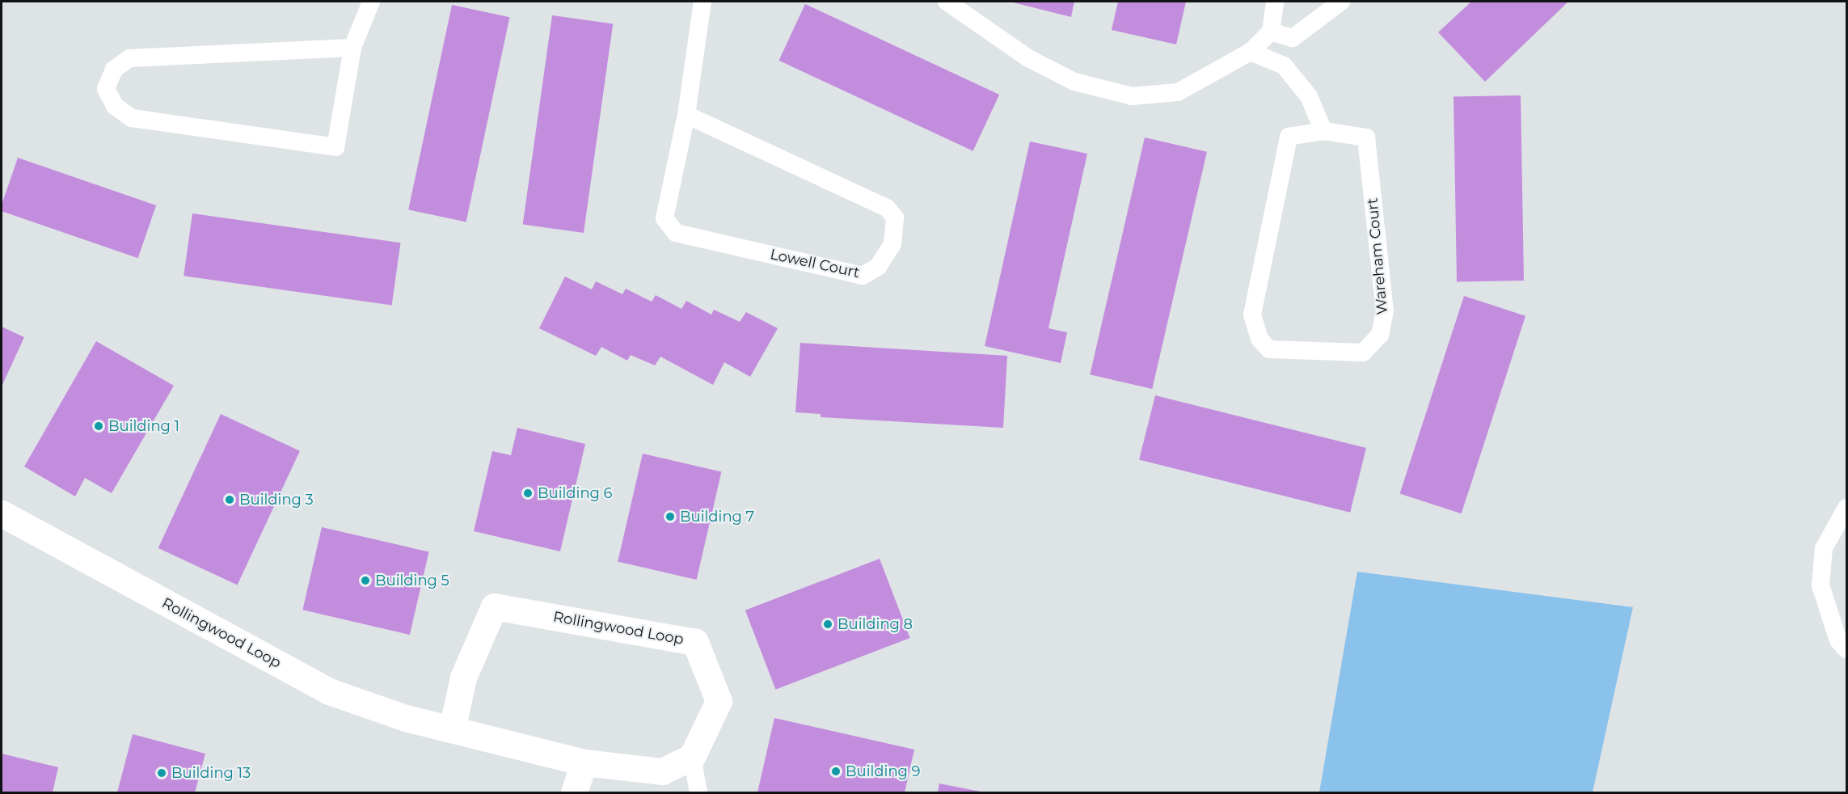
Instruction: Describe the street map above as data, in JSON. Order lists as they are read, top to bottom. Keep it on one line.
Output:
{"streets":{"street":["Rollingwood Loop"],"lane":["Wareham Court","Lowell Court"]},"places":["Building 1","Building 6","Building 3","Building 7","Building 5","Building 8","Building 9","Building 13"]}
